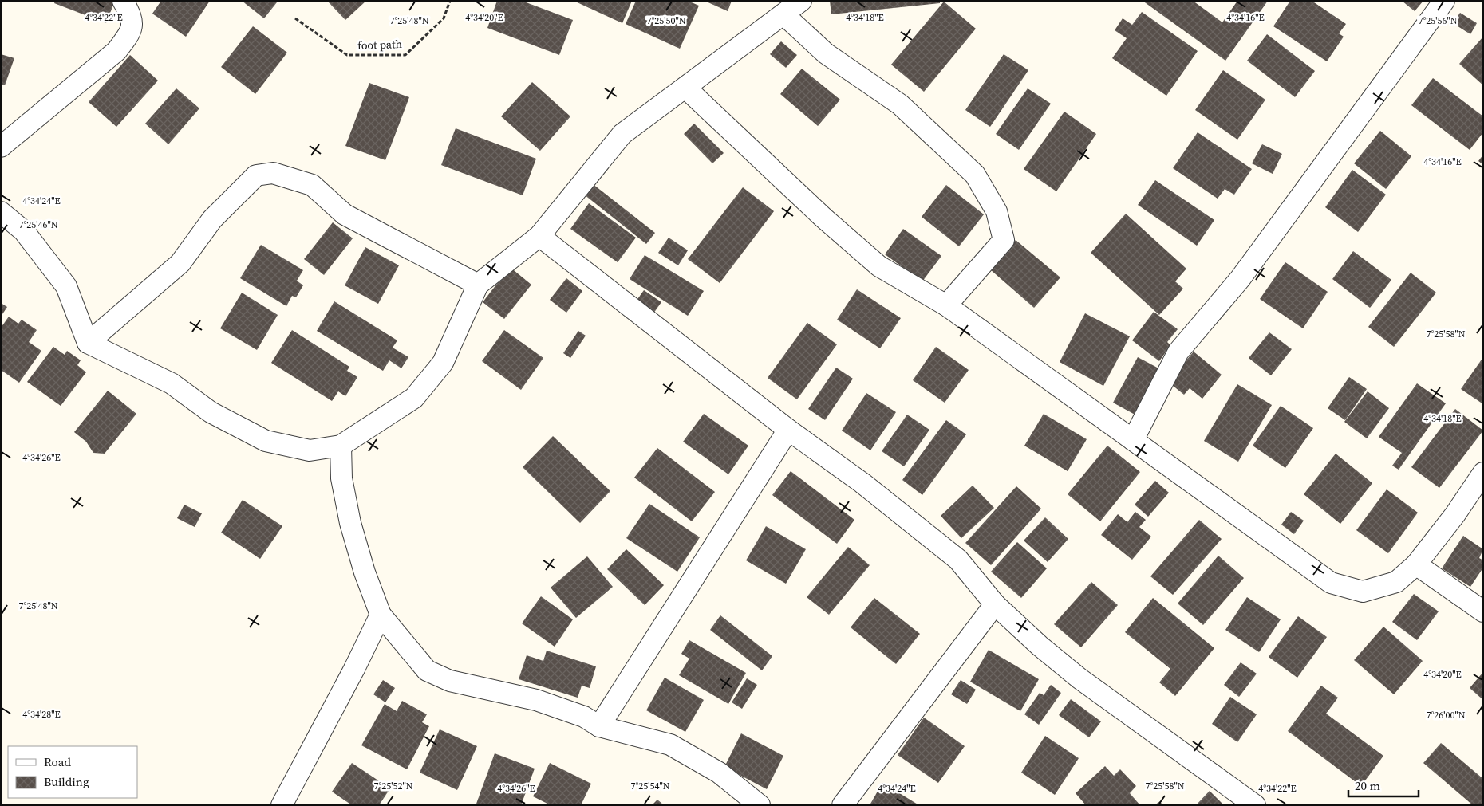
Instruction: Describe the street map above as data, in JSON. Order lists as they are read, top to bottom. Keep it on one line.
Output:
{"streets":{"path":["foot path"]},"legend":["Road","Building"],"scale_bar":"20 m","coordinates":["4°34'22\"E","4°34'20\"E","4°34'18\"E","4°34'16\"E","7°25'48\"N","7°25'50\"N","7°25'56\"N","4°34'24\"E","7°25'46\"N","7°25'58\"N","4°34'26\"E","4°34'28\"E","7°26'00\"N","7°25'52\"N","7°25'54\"N"]}
